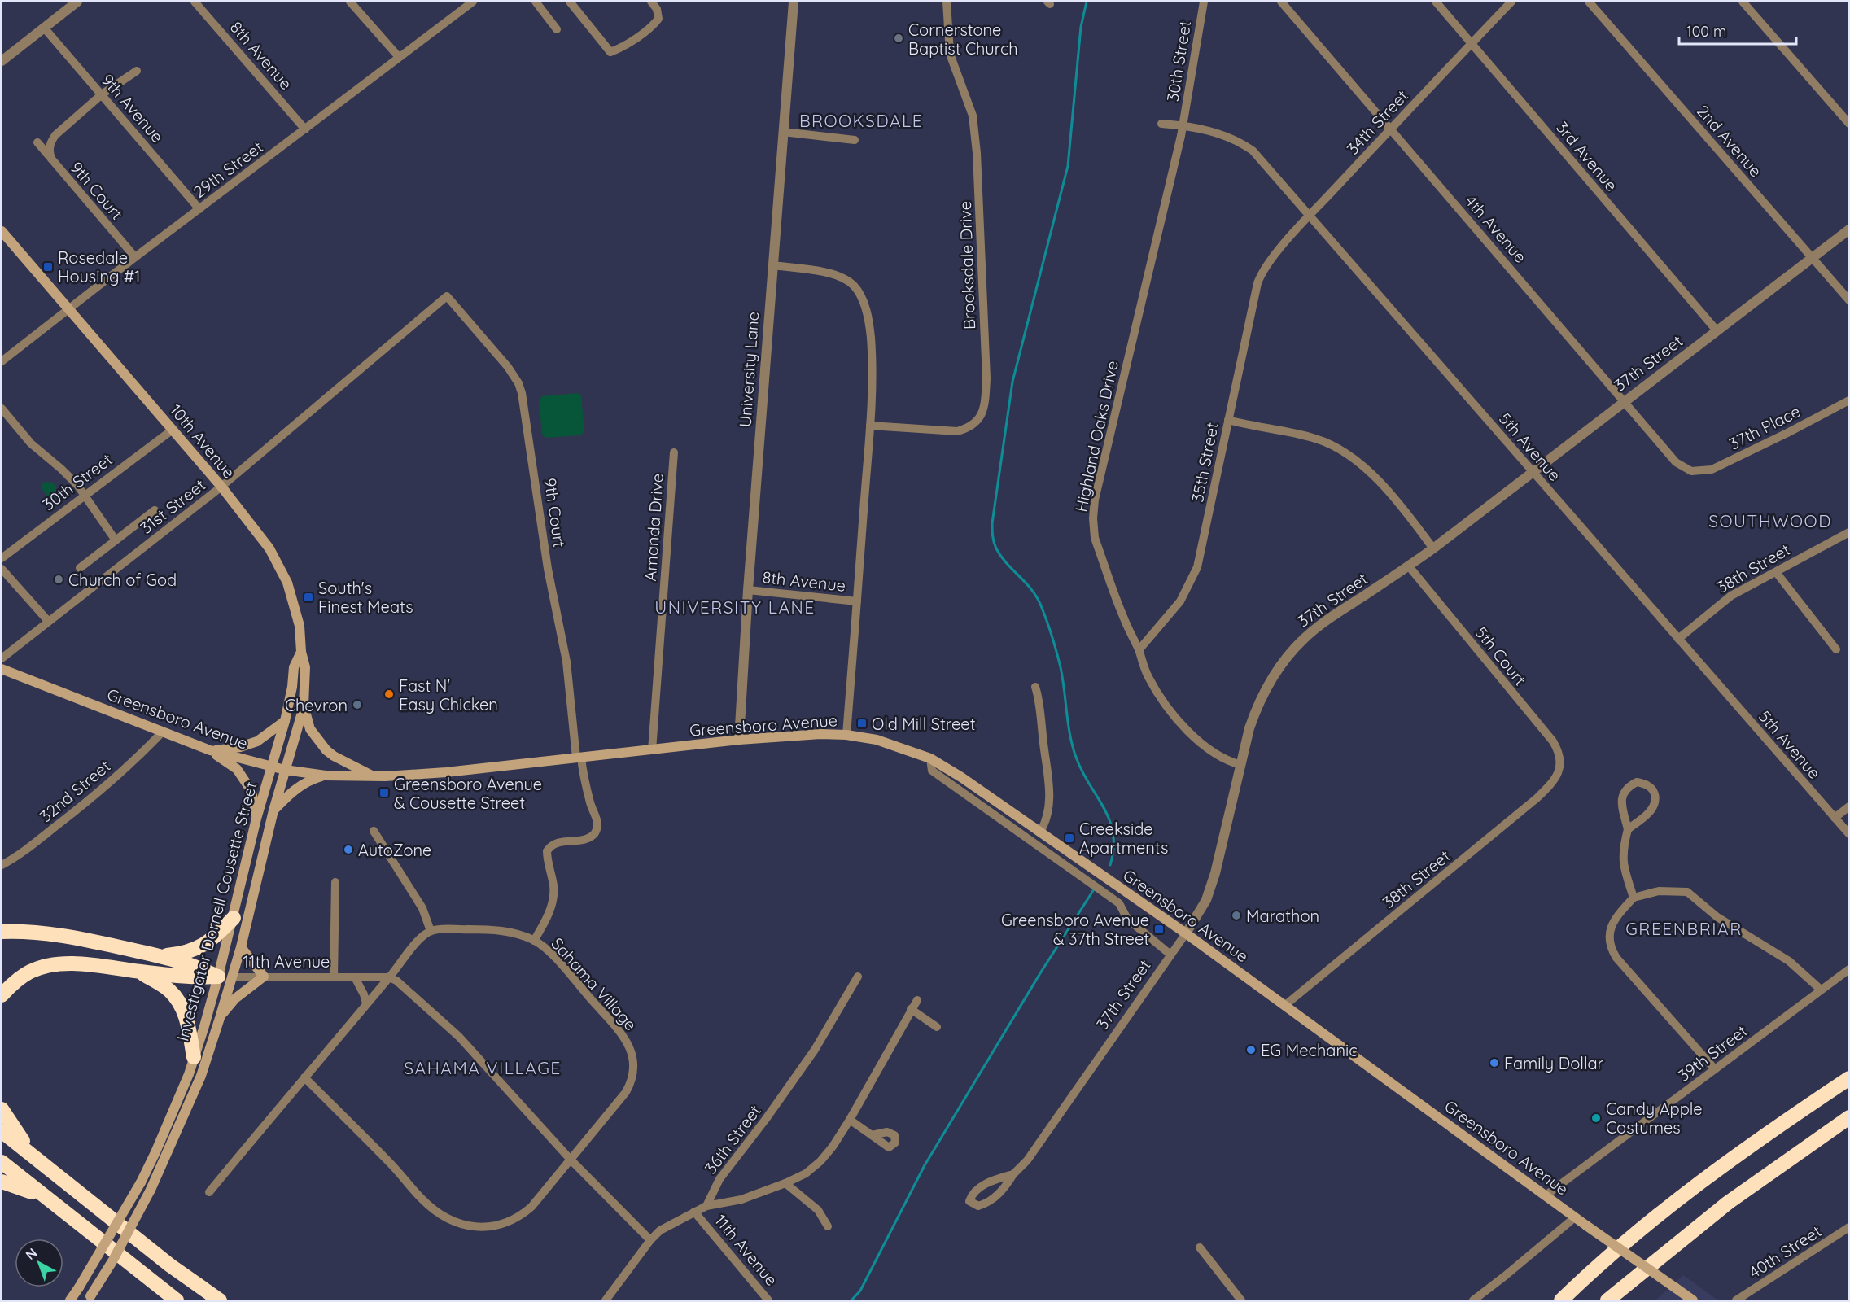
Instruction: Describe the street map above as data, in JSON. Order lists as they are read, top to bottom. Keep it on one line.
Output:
{"streets":{"main road":["10th Avenue","Greensboro Avenue","Investigator Dornell Cousette Street"],"street":["8th Avenue","30th Street","9th Avenue","34th Street","2nd Avenue","3rd Avenue","29th Street","9th Court","4th Avenue","Brooksdale Drive","37th Street","University Lane","37th Place","Highland Oaks Drive","5th Avenue","35th Street","31st Street","Amanda Drive","38th Street","5th Court","32nd Street","11th Avenue","Sahama Village","39th Street","36th Street","40th Street"]},"crossings":[["8th Avenue","29th Street"],["8th Avenue","University Lane"],["30th Street","Highland Oaks Drive"],["30th Street","10th Avenue"],["30th Street","5th Avenue"],["9th Avenue","29th Street"],["34th Street","3rd Avenue"],["34th Street","4th Avenue"],["34th Street","5th Avenue"],["34th Street","35th Street"],["2nd Avenue","37th Street"],["3rd Avenue","37th Street"],["29th Street","9th Court"],["29th Street","10th Avenue"],["9th Court","31st Street"],["9th Court","Greensboro Avenue"],["9th Court","Sahama Village"],["4th Avenue","37th Street"],["4th Avenue","37th Place"],["37th Street","Highland Oaks Drive"],["37th Street","5th Avenue"],["37th Street","5th Court"],["37th Street","Greensboro Avenue"],["University Lane","Greensboro Avenue"],["Highland Oaks Drive","5th Avenue"],["Highland Oaks Drive","35th Street"],["10th Avenue","31st Street"],["10th Avenue","Investigator Dornell Cousette Street"],["5th Avenue","38th Street"],["Amanda Drive","Greensboro Avenue"],["38th Street","5th Court"],["38th Street","Greensboro Avenue"],["Greensboro Avenue","32nd Street"],["Greensboro Avenue","Investigator Dornell Cousette Street"],["Greensboro Avenue","39th Street"],["Investigator Dornell Cousette Street","11th Avenue"]],"districts":["BROOKSDALE","SOUTHWOOD","UNIVERSITY LANE","GREENBRIAR","SAHAMA VILLAGE"],"places":{"other":["Cornerstone Baptist Church","Church of God","Fast N' Easy Chicken","Chevron","AutoZone","Marathon","EG Mechanic","Family Dollar","Candy Apple Costumes"],"transit":["Rosedale Housing #1","South's Finest Meats","Old Mill Street","Greensboro Avenue & Cousette Street","Creekside Apartments","Greensboro Avenue & 37th Street"]},"scale_bar":"100 m","north":"top left"}
